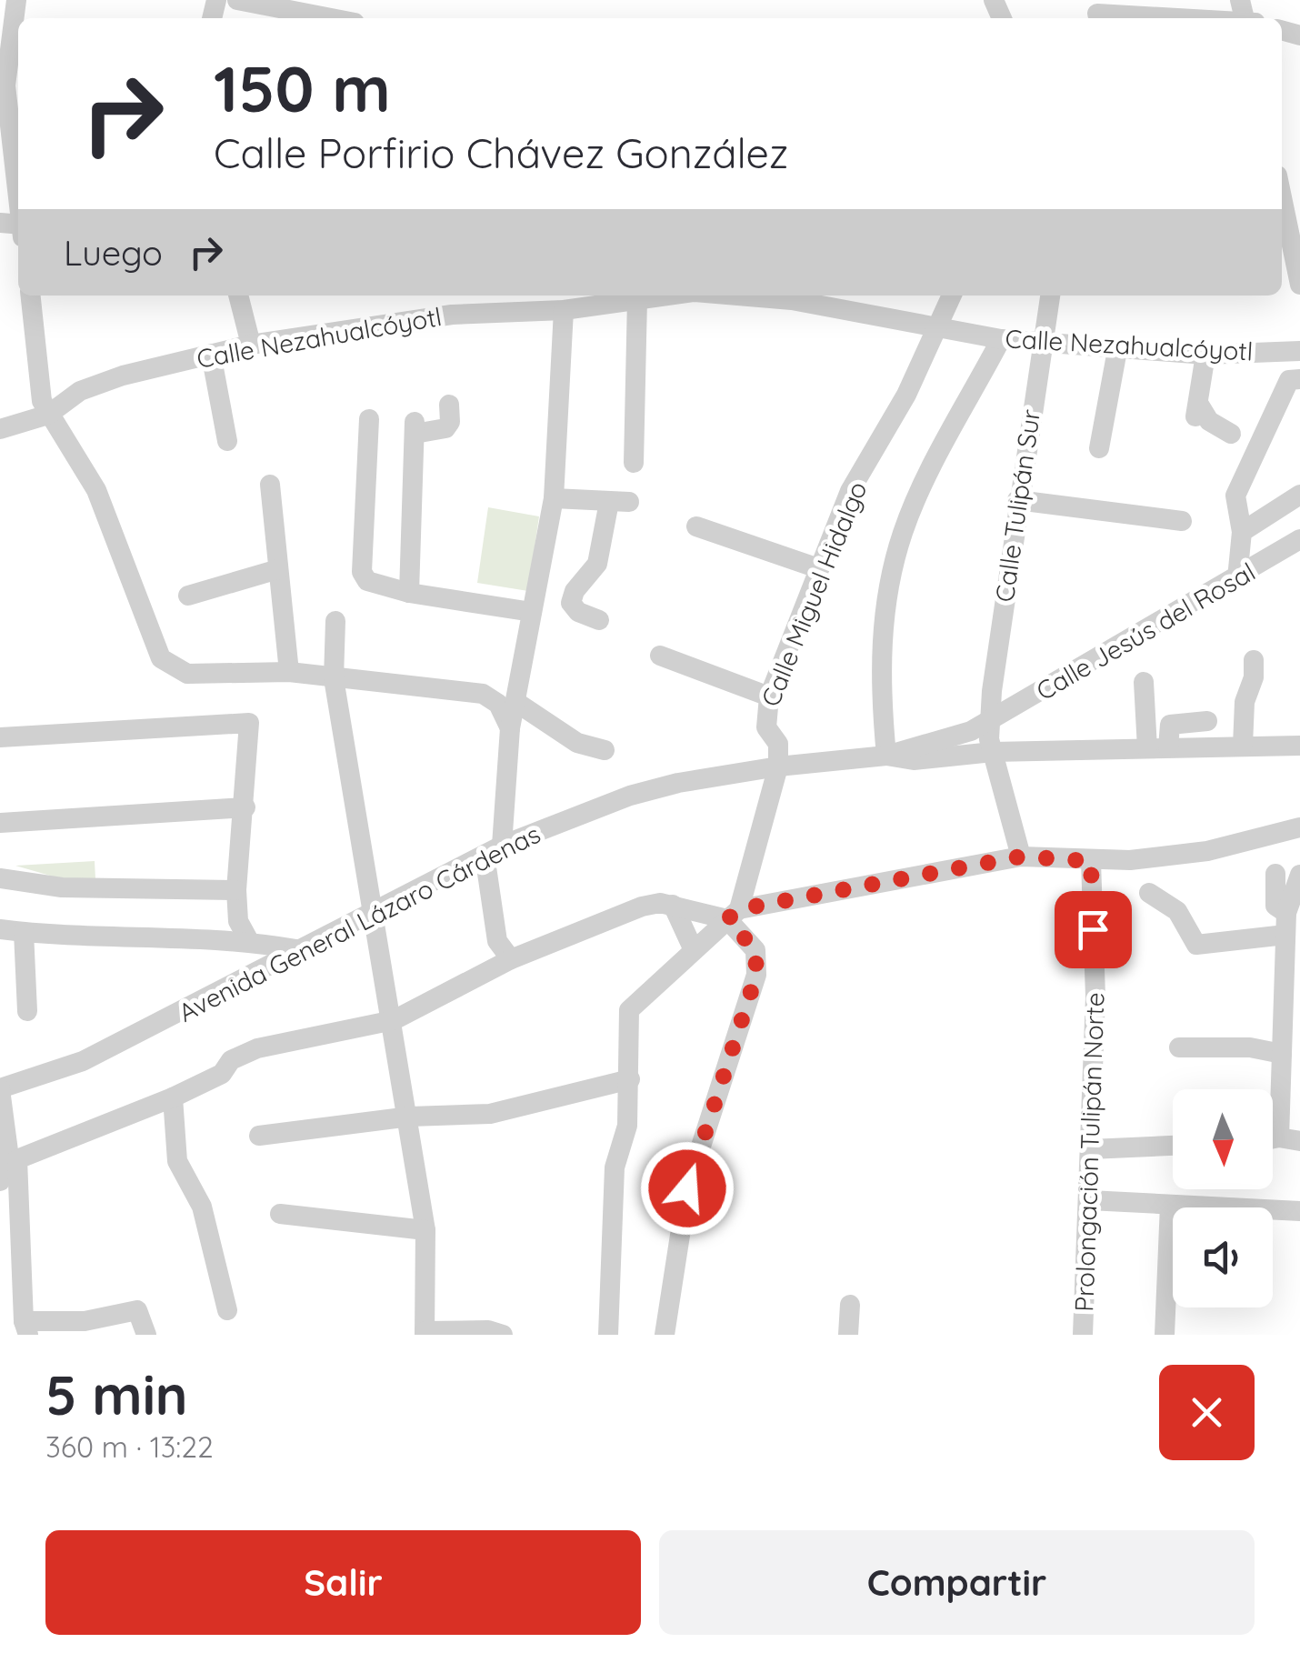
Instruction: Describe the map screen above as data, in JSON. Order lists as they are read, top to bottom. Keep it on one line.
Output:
{"streets":{"street":["Calle Nezahualcóyotl","Calle Tulipán Sur","Calle Miguel Hidalgo","Calle Jesús del Rosal","Avenida General Lázaro Cárdenas","Prolongación Tulipán Norte"]},"crossings":[["Calle Nezahualcóyotl","Calle Tulipán Sur"],["Calle Nezahualcóyotl","Calle Miguel Hidalgo"],["Calle Tulipán Sur","Calle Jesús del Rosal"],["Calle Tulipán Sur","Avenida General Lázaro Cárdenas"],["Calle Miguel Hidalgo","Avenida General Lázaro Cárdenas"],["Calle Jesús del Rosal","Avenida General Lázaro Cárdenas"]],"north":"bottom","page":{"turn":["150 m","Calle Porfirio Chávez González"],"then":"Luego","heading":["5 min","360 m · 13:22"],"buttons":["Salir","Compartir"]}}
